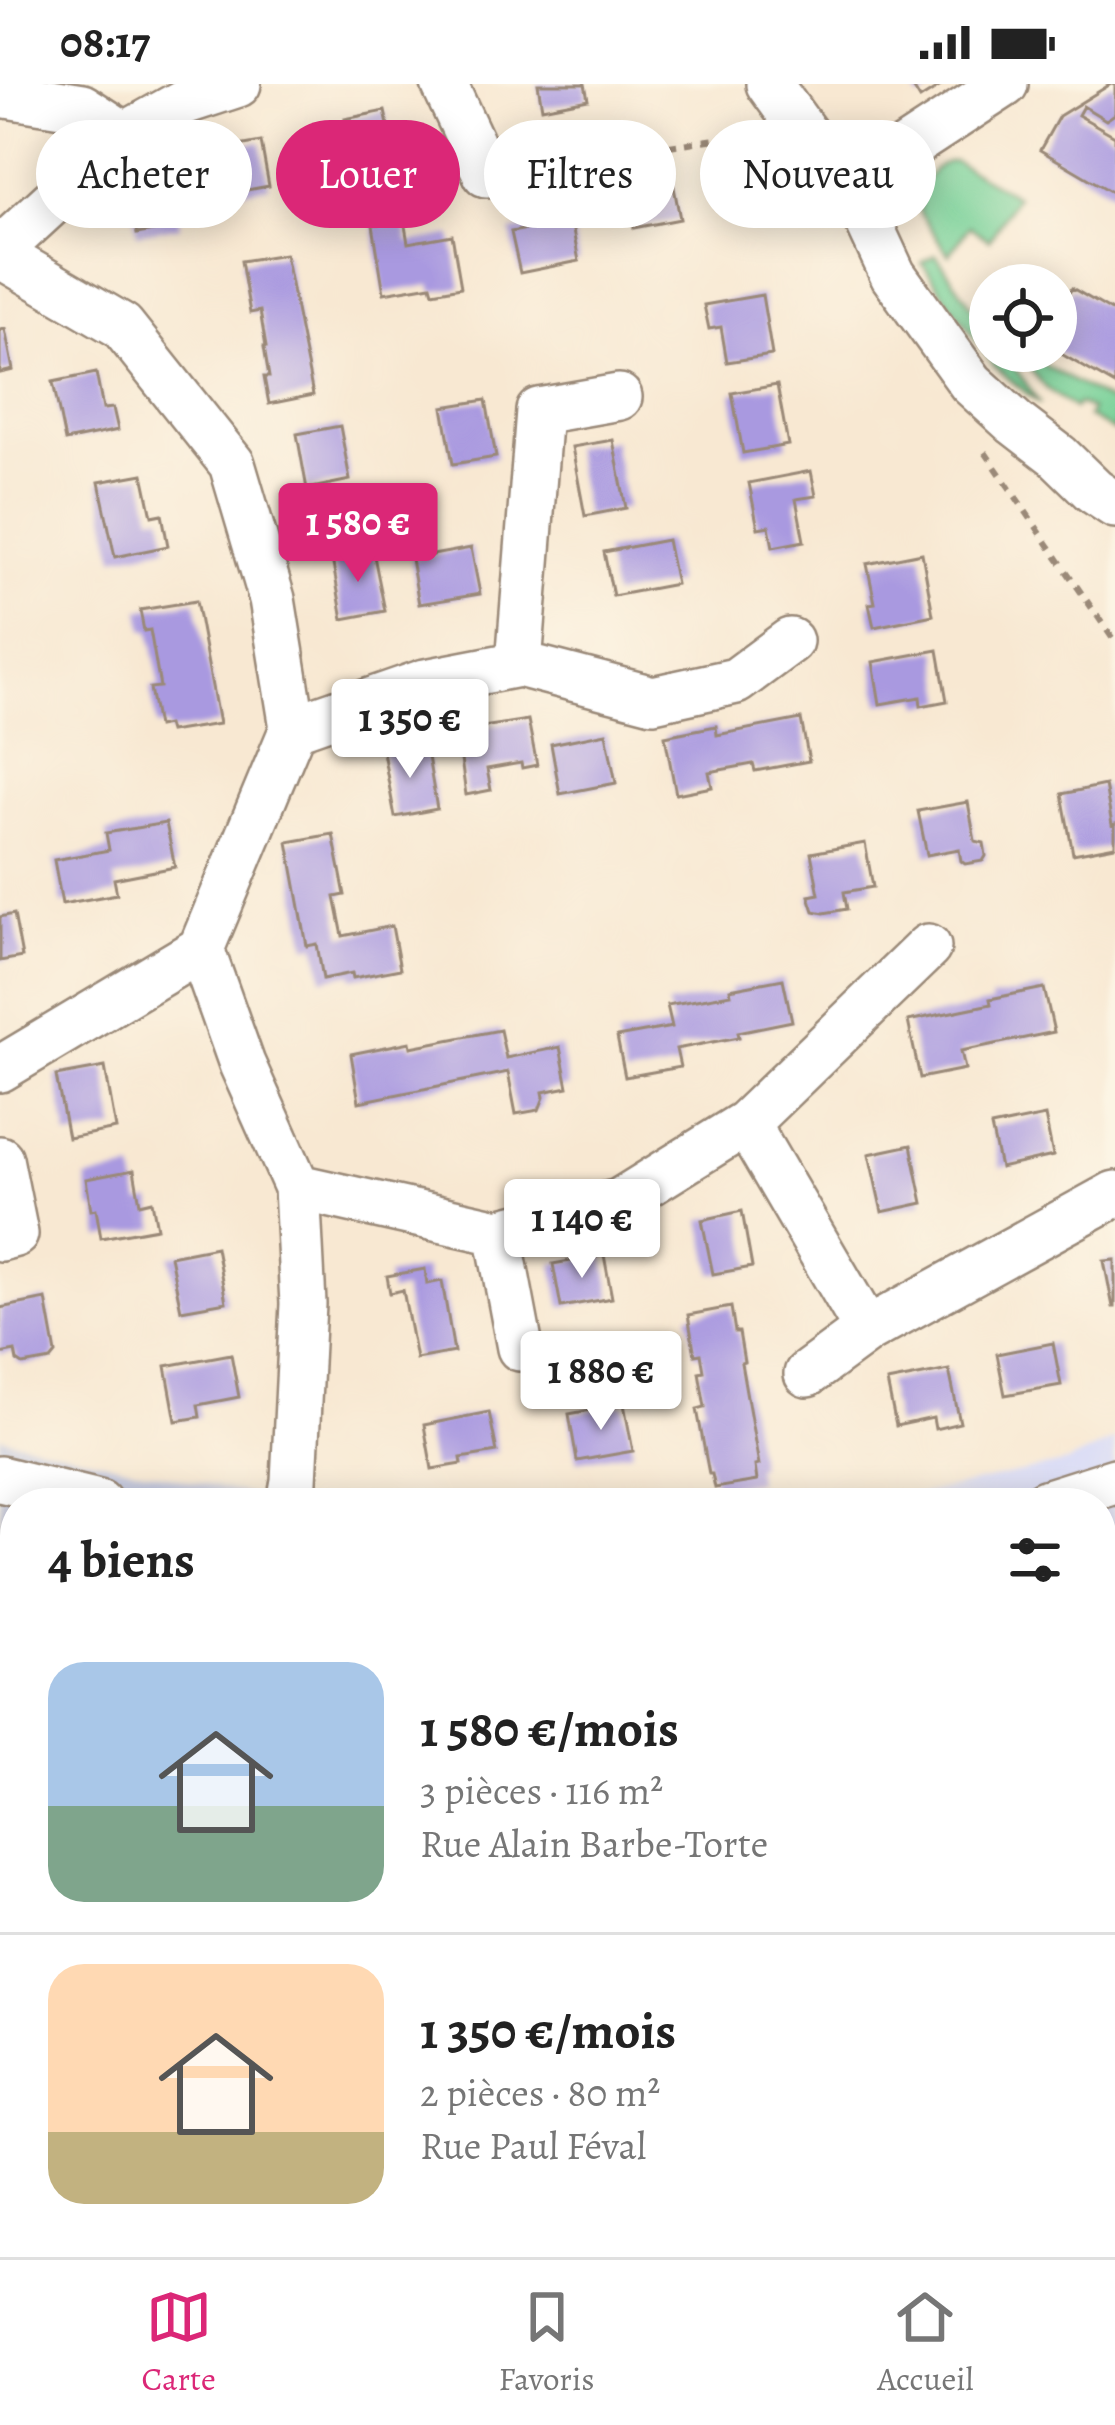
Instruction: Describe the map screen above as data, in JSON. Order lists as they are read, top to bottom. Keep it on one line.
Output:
{"page":{"status":"08:17","chip":["Acheter","Louer","Filtres","Nouveau"],"price":["1 580 €","1 350 €","1 140 €","1 880 €"],"heading":"4 biens","list":[{"name":"1 580 €/mois","note":"3 pièces · 116 m² · Rue Alain Barbe-Torte"},{"name":"1 350 €/mois","note":"2 pièces · 80 m² · Rue Paul Féval"}],"tabs":["Carte","Favoris","Accueil"]}}
